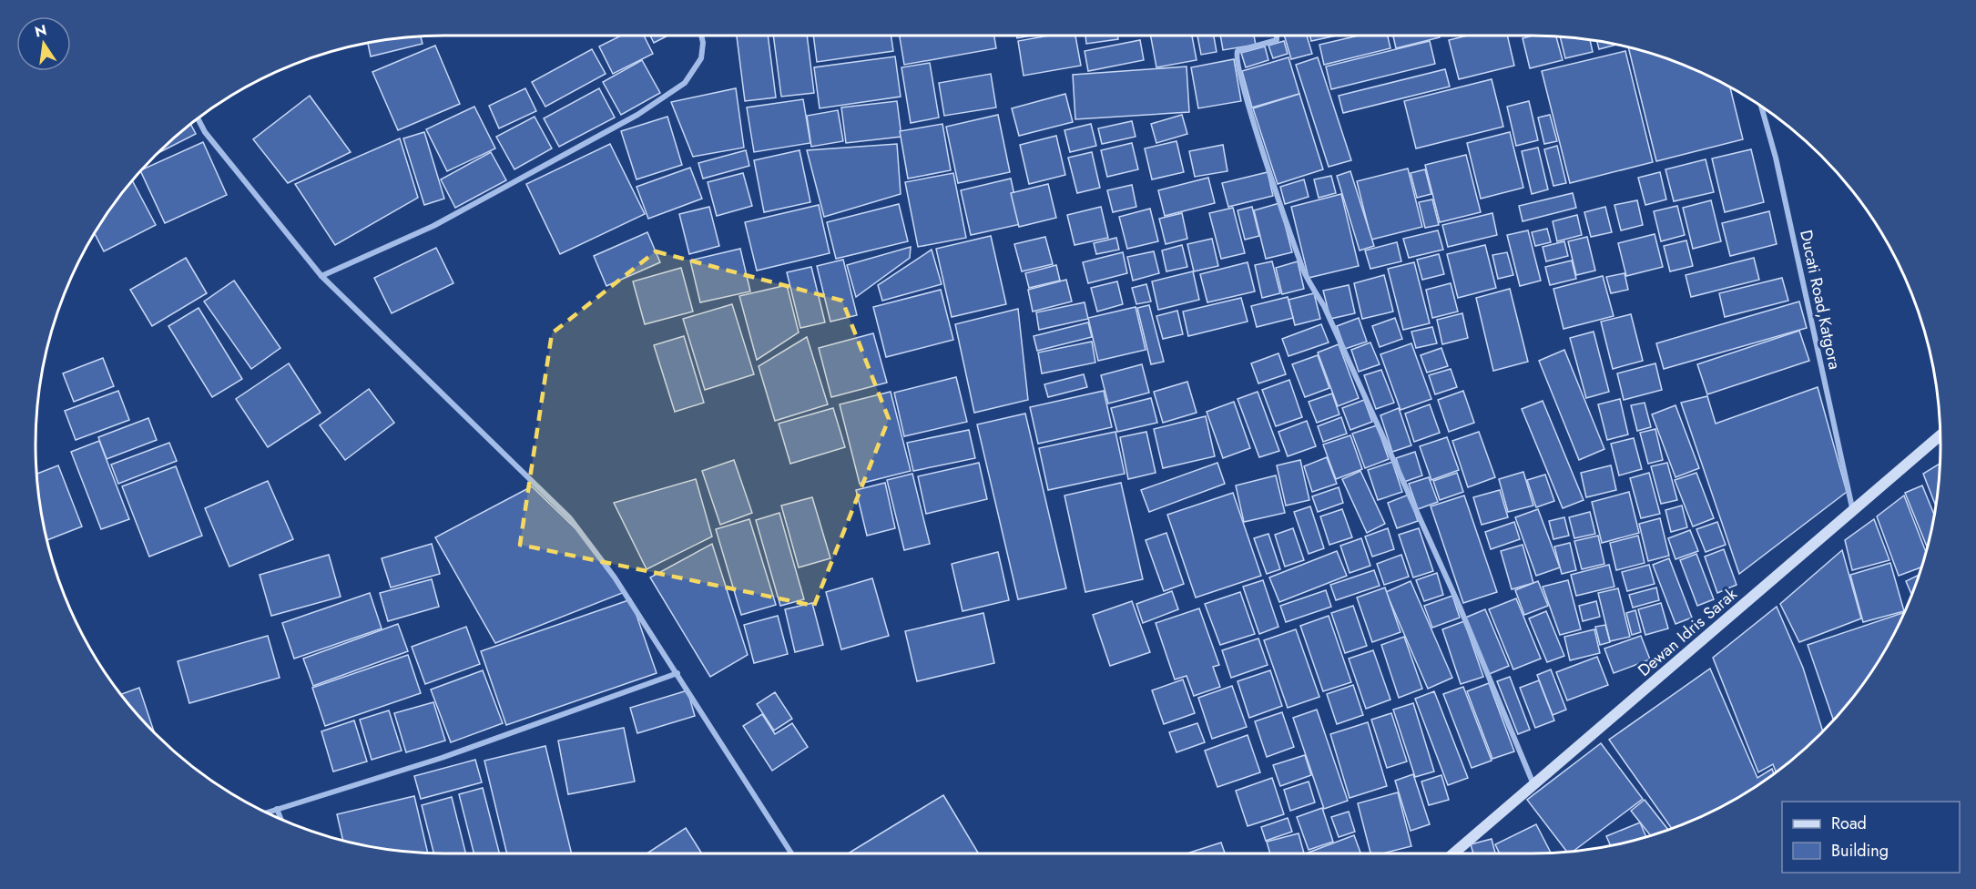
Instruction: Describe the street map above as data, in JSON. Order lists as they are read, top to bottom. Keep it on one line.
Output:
{"streets":{"main road":["Dewan Idris Sarak"],"street":["Ducati Road,Katgora"]},"crossings":[["Ducati Road,Katgora","Dewan Idris Sarak"]],"legend":["Road","Building"],"north":"top"}
